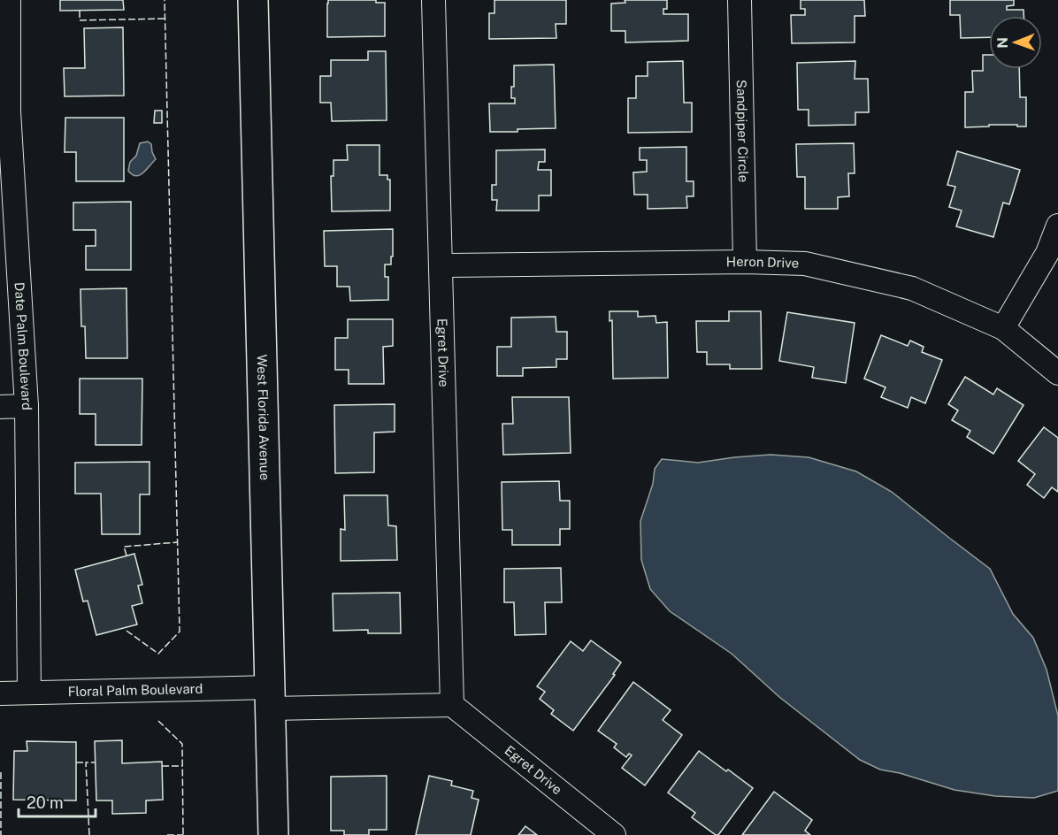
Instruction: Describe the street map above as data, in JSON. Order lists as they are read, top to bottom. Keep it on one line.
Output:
{"streets":{"street":["Sandpiper Circle","Heron Drive","Date Palm Boulevard","Egret Drive","West Florida Avenue","Floral Palm Boulevard"]},"crossings":[["Sandpiper Circle","Heron Drive"],["Heron Drive","Egret Drive"],["Date Palm Boulevard","Floral Palm Boulevard"],["West Florida Avenue","Floral Palm Boulevard"]],"scale_bar":"20 m","north":"left"}
